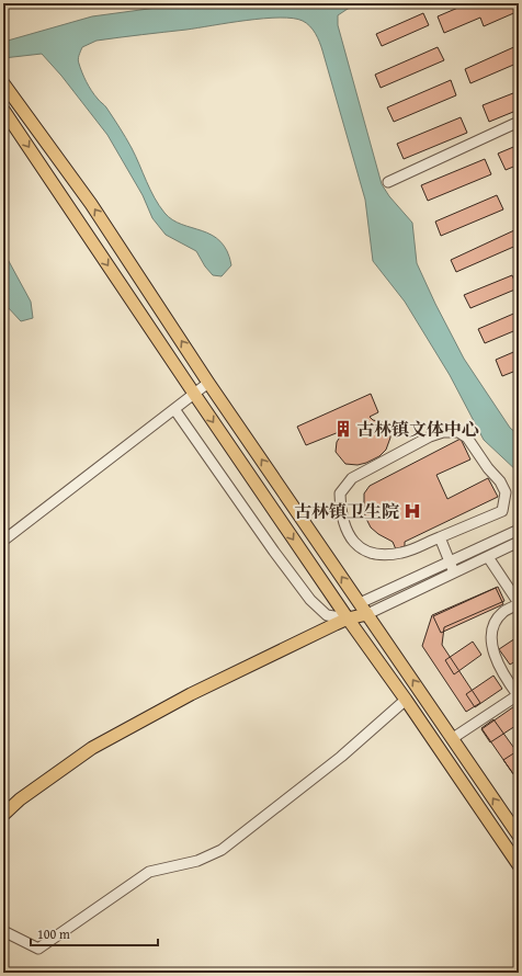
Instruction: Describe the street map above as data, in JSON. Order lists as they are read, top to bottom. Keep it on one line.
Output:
{"places":{"building":["古林镇文体中心"],"hospital":["古林镇卫生院"]},"scale_bar":"100 m"}
